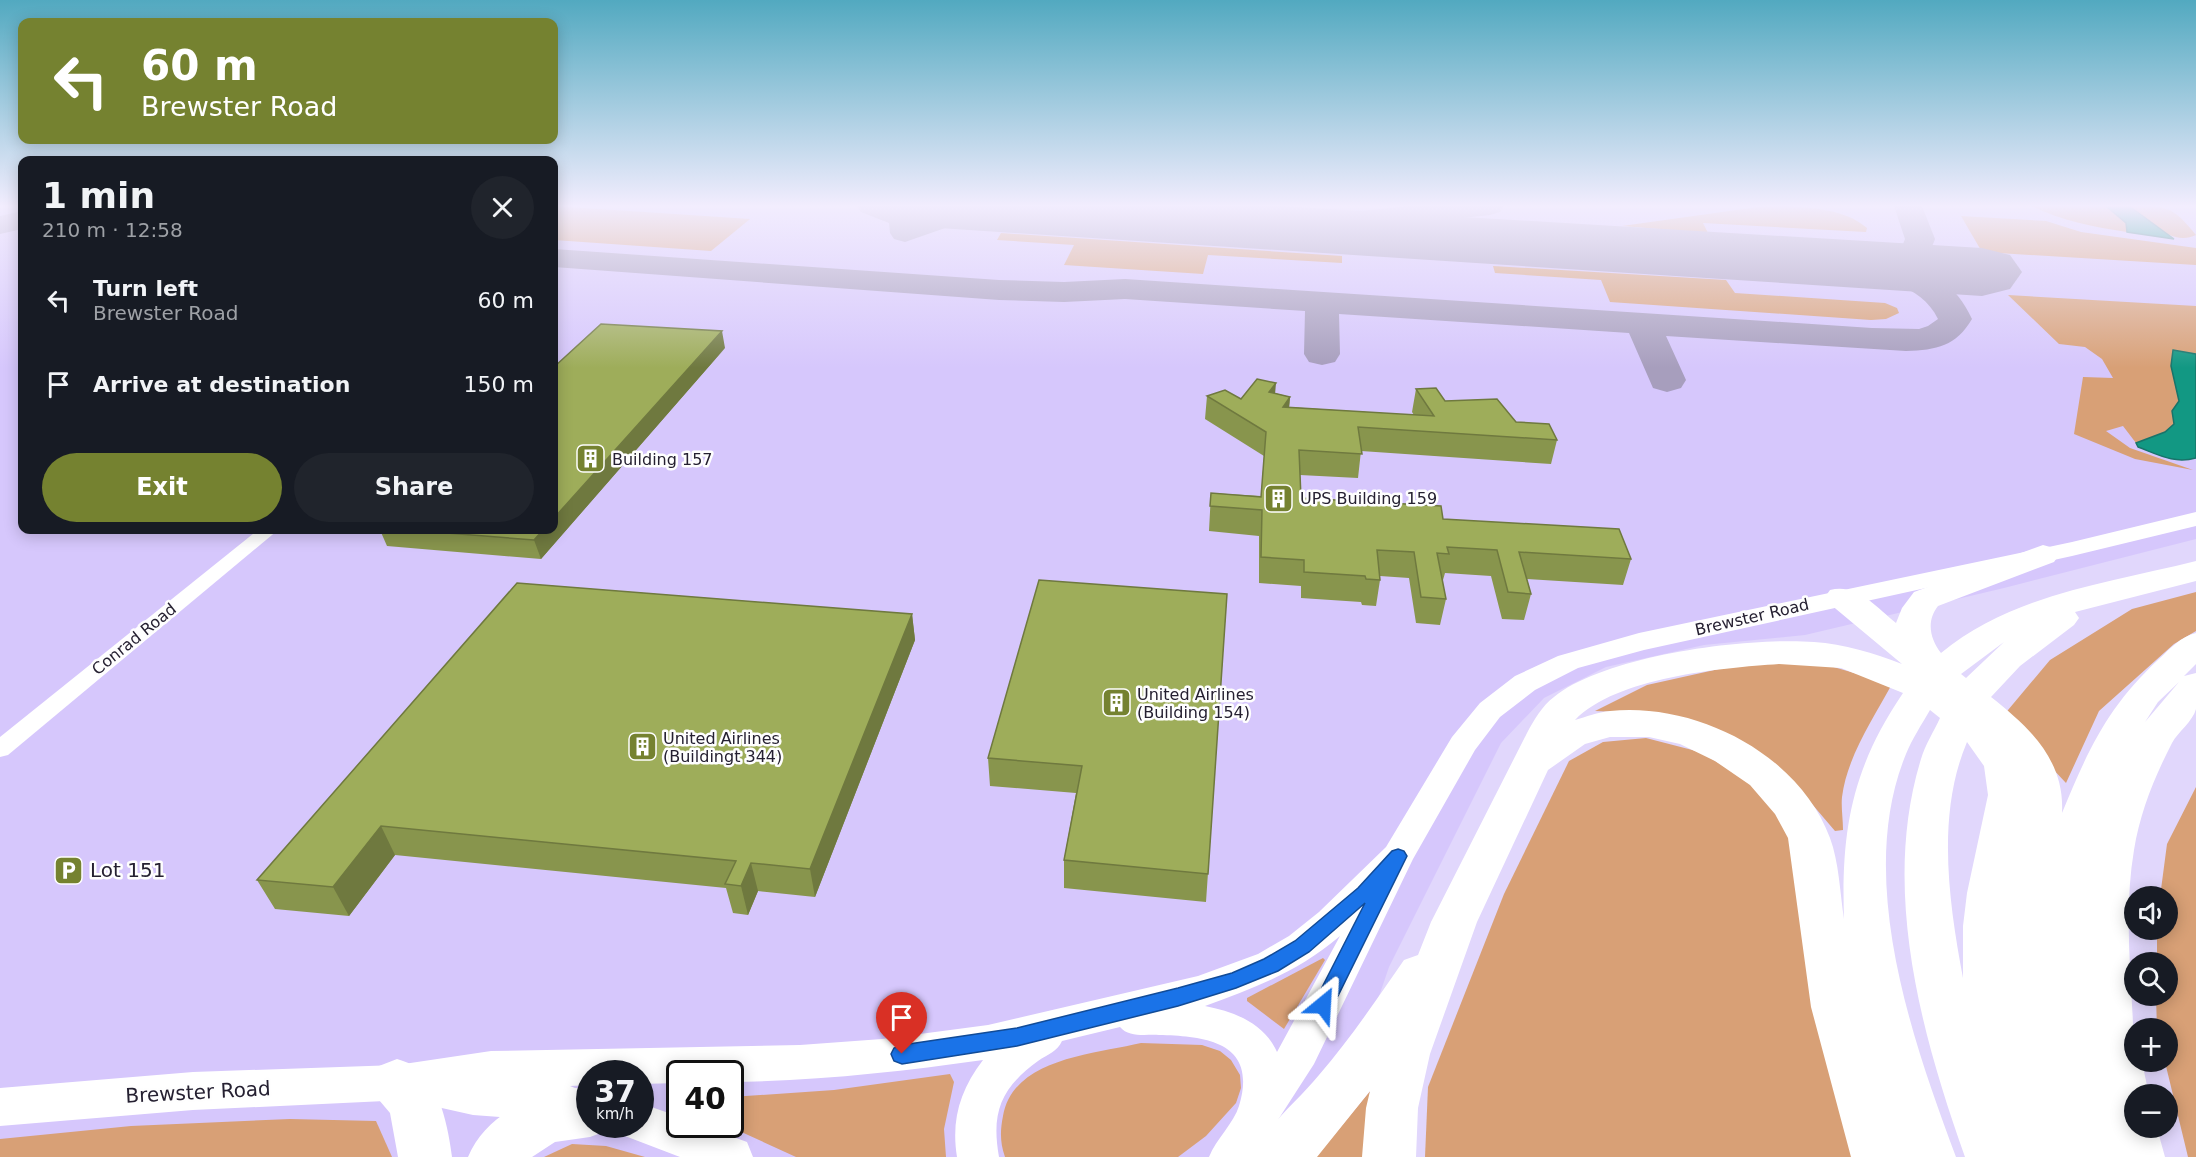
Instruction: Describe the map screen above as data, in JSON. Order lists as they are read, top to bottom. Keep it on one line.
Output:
{"streets":{"street":["Brewster Road","Conrad Road"]},"places":{"building":["Building 157","UPS Building 159","United Airlines (Building 154)","United Airlines (Buildingt 344)"],"parking":["Lot 151"]},"page":{"turn":["60 m","Brewster Road"],"heading":["1 min","210 m · 12:58"],"list":[{"name":"Turn left","note":"Brewster Road","value":"60 m"},{"name":"Arrive at destination","value":"150 m"}],"buttons":["Exit","Share"],"map_buttons":["+","−"],"speed":"37 km/h","limit":"40"}}
